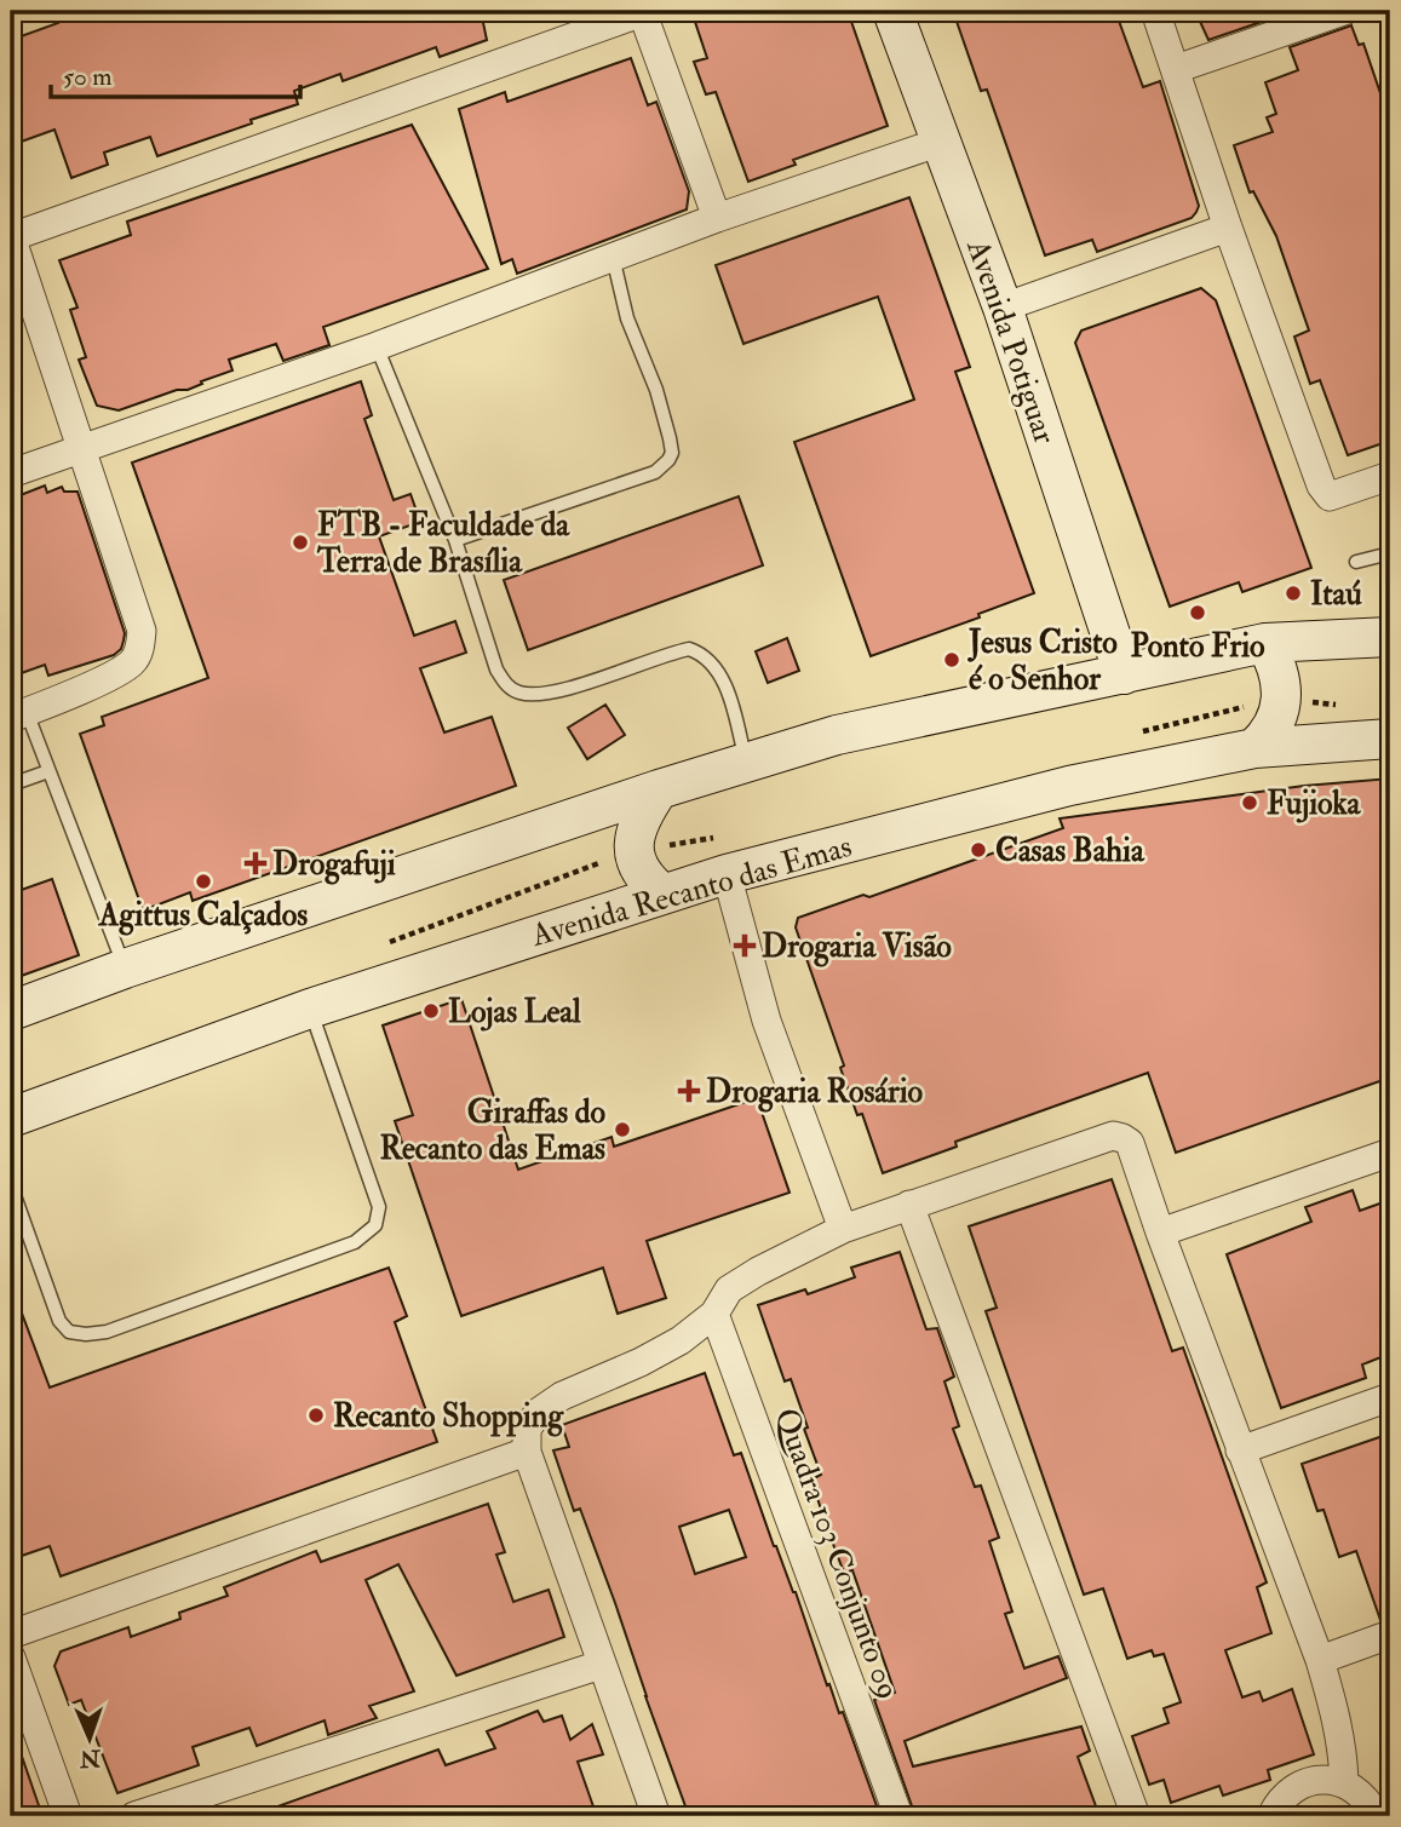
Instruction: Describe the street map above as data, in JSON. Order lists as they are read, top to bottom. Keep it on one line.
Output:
{"streets":{"main road":["Avenida Potiguar","Avenida Recanto das Emas"],"street":["Quadra 103 Conjunto 09"]},"places":{"other":["FTB - Faculdade da Terra de Brasília","Itaú","Ponto Frio","Jesus Cristo é o Senhor","Fujioka","Casas Bahia","Agittus Calçados","Lojas Leal","Giraffas do Recanto das Emas","Recanto Shopping"],"health":["Drogafuji","Drogaria Visão","Drogaria Rosário"]},"scale_bar":"50 m","north":"bottom"}
